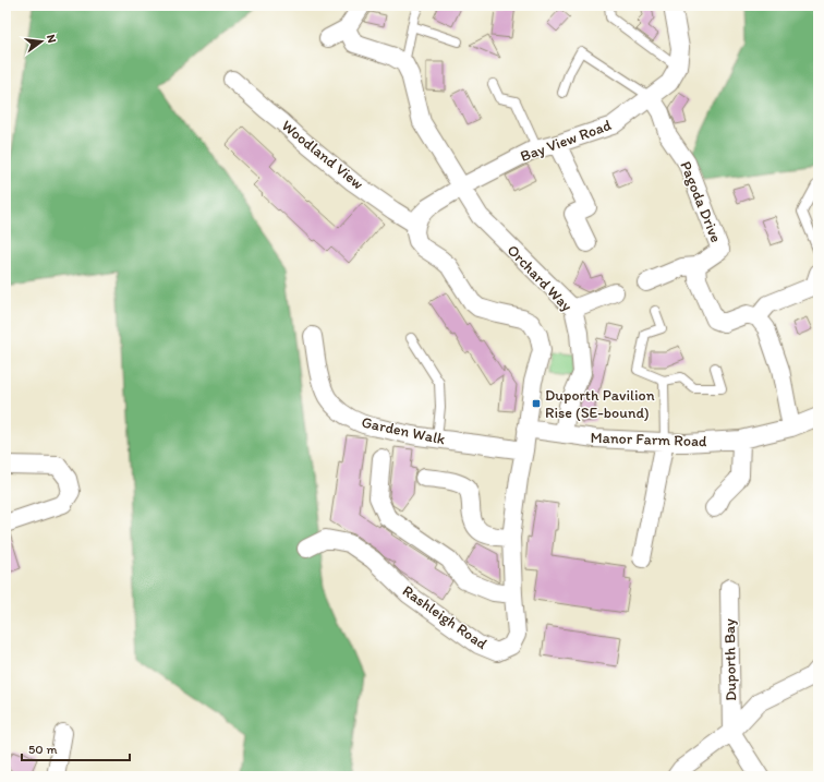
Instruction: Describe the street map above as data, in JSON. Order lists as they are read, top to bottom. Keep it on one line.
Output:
{"streets":{"street":["Bay View Road","Woodland View","Pagoda Drive","Orchard Way","Garden Walk","Manor Farm Road","Rashleigh Road","Duporth Bay"]},"crossings":[["Bay View Road","Woodland View"],["Bay View Road","Pagoda Drive"],["Bay View Road","Orchard Way"],["Bay View Road","Rashleigh Road"],["Woodland View","Rashleigh Road"],["Orchard Way","Manor Farm Road"],["Garden Walk","Rashleigh Road"],["Manor Farm Road","Rashleigh Road"]],"places":{"transit":["Duporth Pavilion Rise (SE-bound)"]},"scale_bar":"50 m","north":"right"}
